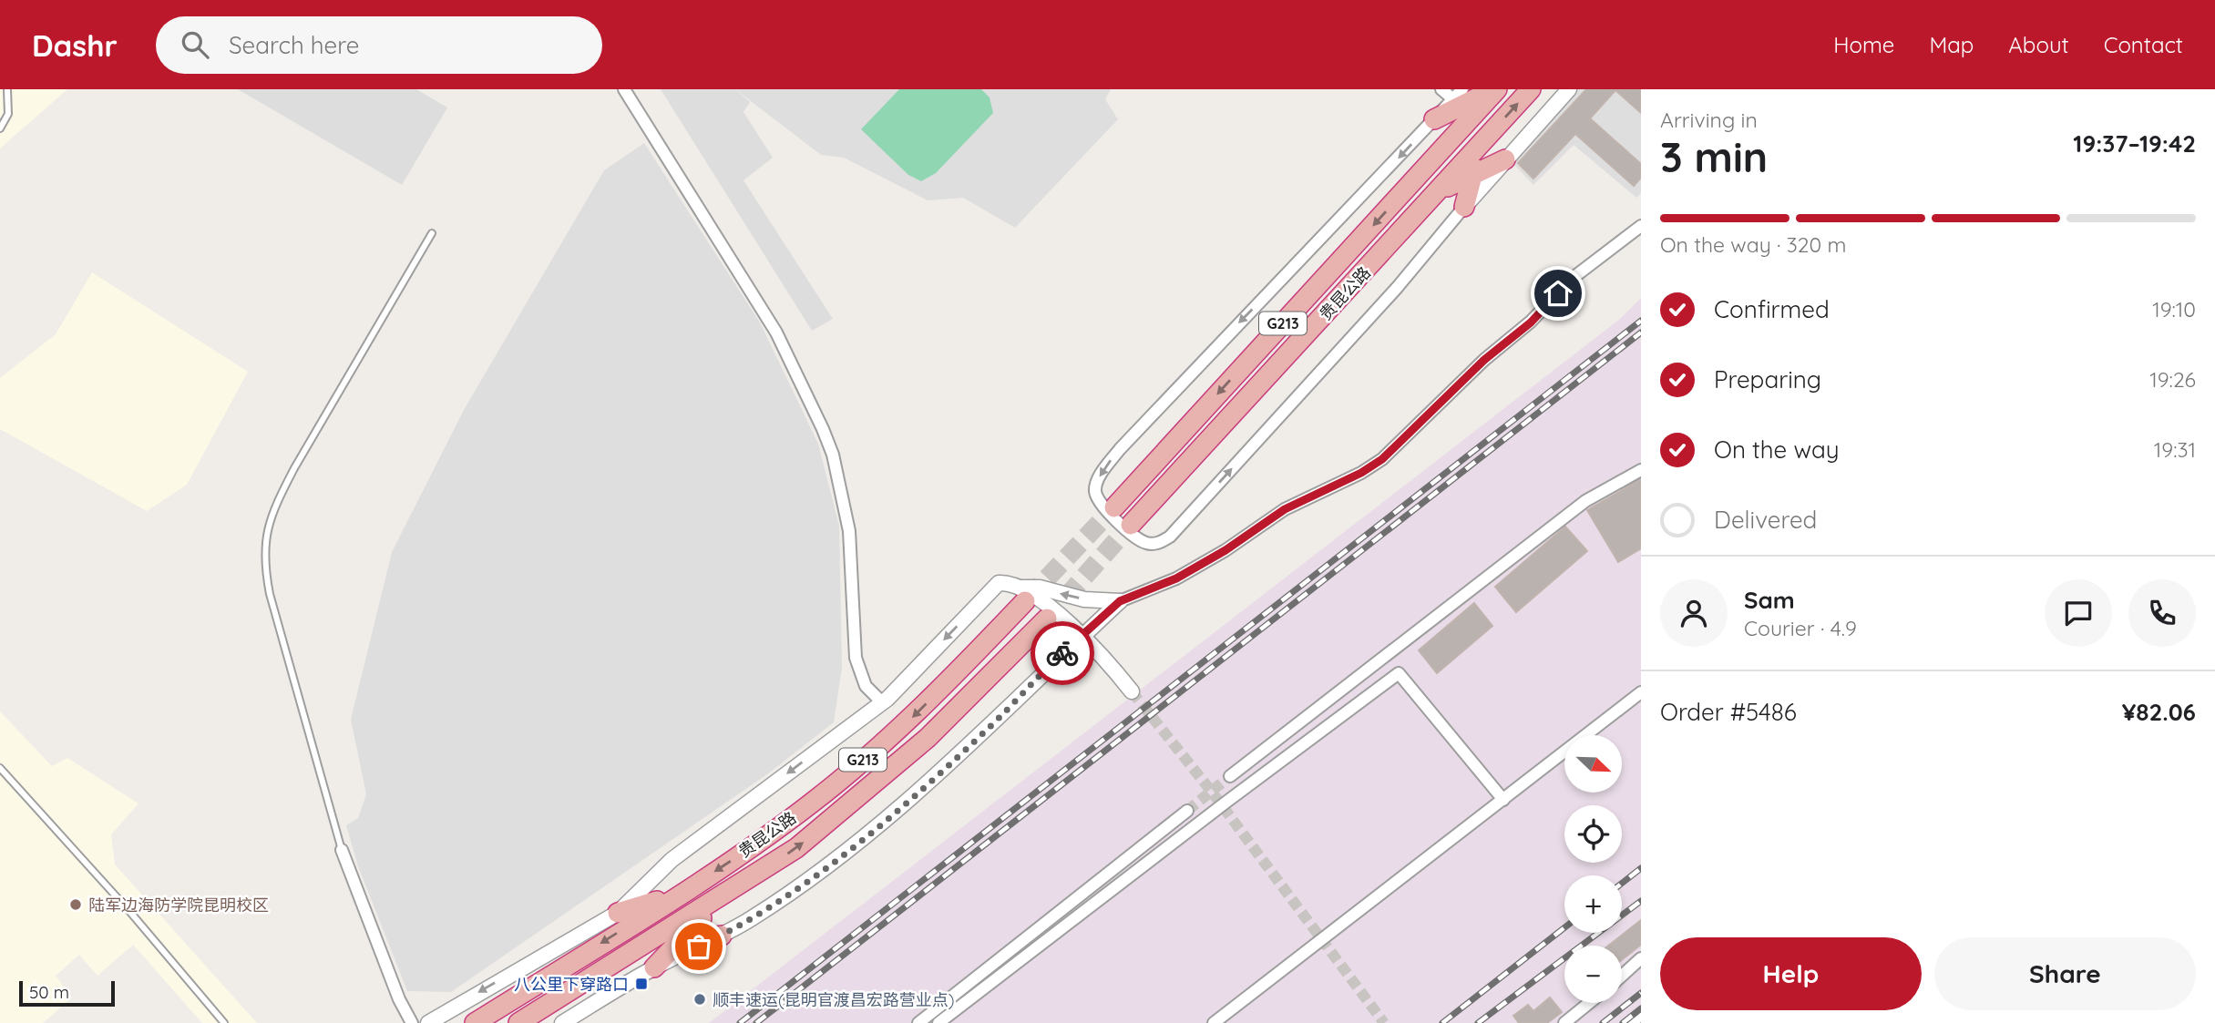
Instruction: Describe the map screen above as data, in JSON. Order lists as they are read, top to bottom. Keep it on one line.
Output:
{"streets":{"highway":["贵昆公路","G213"]},"places":{"other":["陆军边海防学院昆明校区","顺丰速运(昆明官渡昌宏路营业点)"],"transit":["八公里下穿路口"]},"scale_bar":"50 m","north":"bottom right","page":{"header":"Dashr","search":"Search here","nav":["Home","Map","About","Contact"],"heading":["3 min","Arriving in","19:37–19:42"],"panel":["Sam","Courier · 4.9","Order #5486","¥82.06"],"bar":"On the way · 320 m","list":[["Confirmed","19:10"],["Preparing","19:26"],["On the way","19:31"],"Delivered"],"map_buttons":["+","−"],"buttons":["Help","Share"],"scale":"50 m"}}
